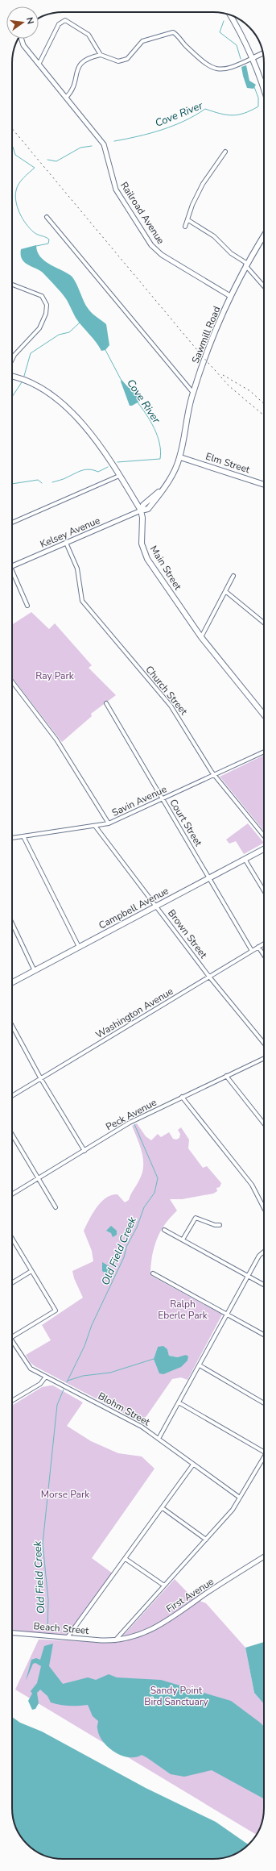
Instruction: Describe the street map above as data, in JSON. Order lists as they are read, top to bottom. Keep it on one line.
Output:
{"streets":{"main road":["Sawmill Road","Elm Street","Main Street","Campbell Avenue"],"street":["Railroad Avenue","Kelsey Avenue","Church Street","Savin Avenue","Court Street","Brown Street","Washington Avenue","Peck Avenue","Blohm Street","First Avenue","Beach Street"]},"crossings":[["Railroad Avenue","Sawmill Road"],["Sawmill Road","Elm Street"],["Sawmill Road","Kelsey Avenue"],["Sawmill Road","Main Street"],["Kelsey Avenue","Main Street"],["Kelsey Avenue","Church Street"],["Church Street","Savin Avenue"],["Savin Avenue","Court Street"],["Savin Avenue","Brown Street"],["Court Street","Campbell Avenue"],["Court Street","Washington Avenue"],["Campbell Avenue","Brown Street"],["Brown Street","Washington Avenue"],["First Avenue","Beach Street"]],"water":["Cove River","Old Field Creek"],"parks":["Ray Park","Ralph Eberle Park","Morse Park","Sandy Point Bird Sanctuary"],"north":"right"}
